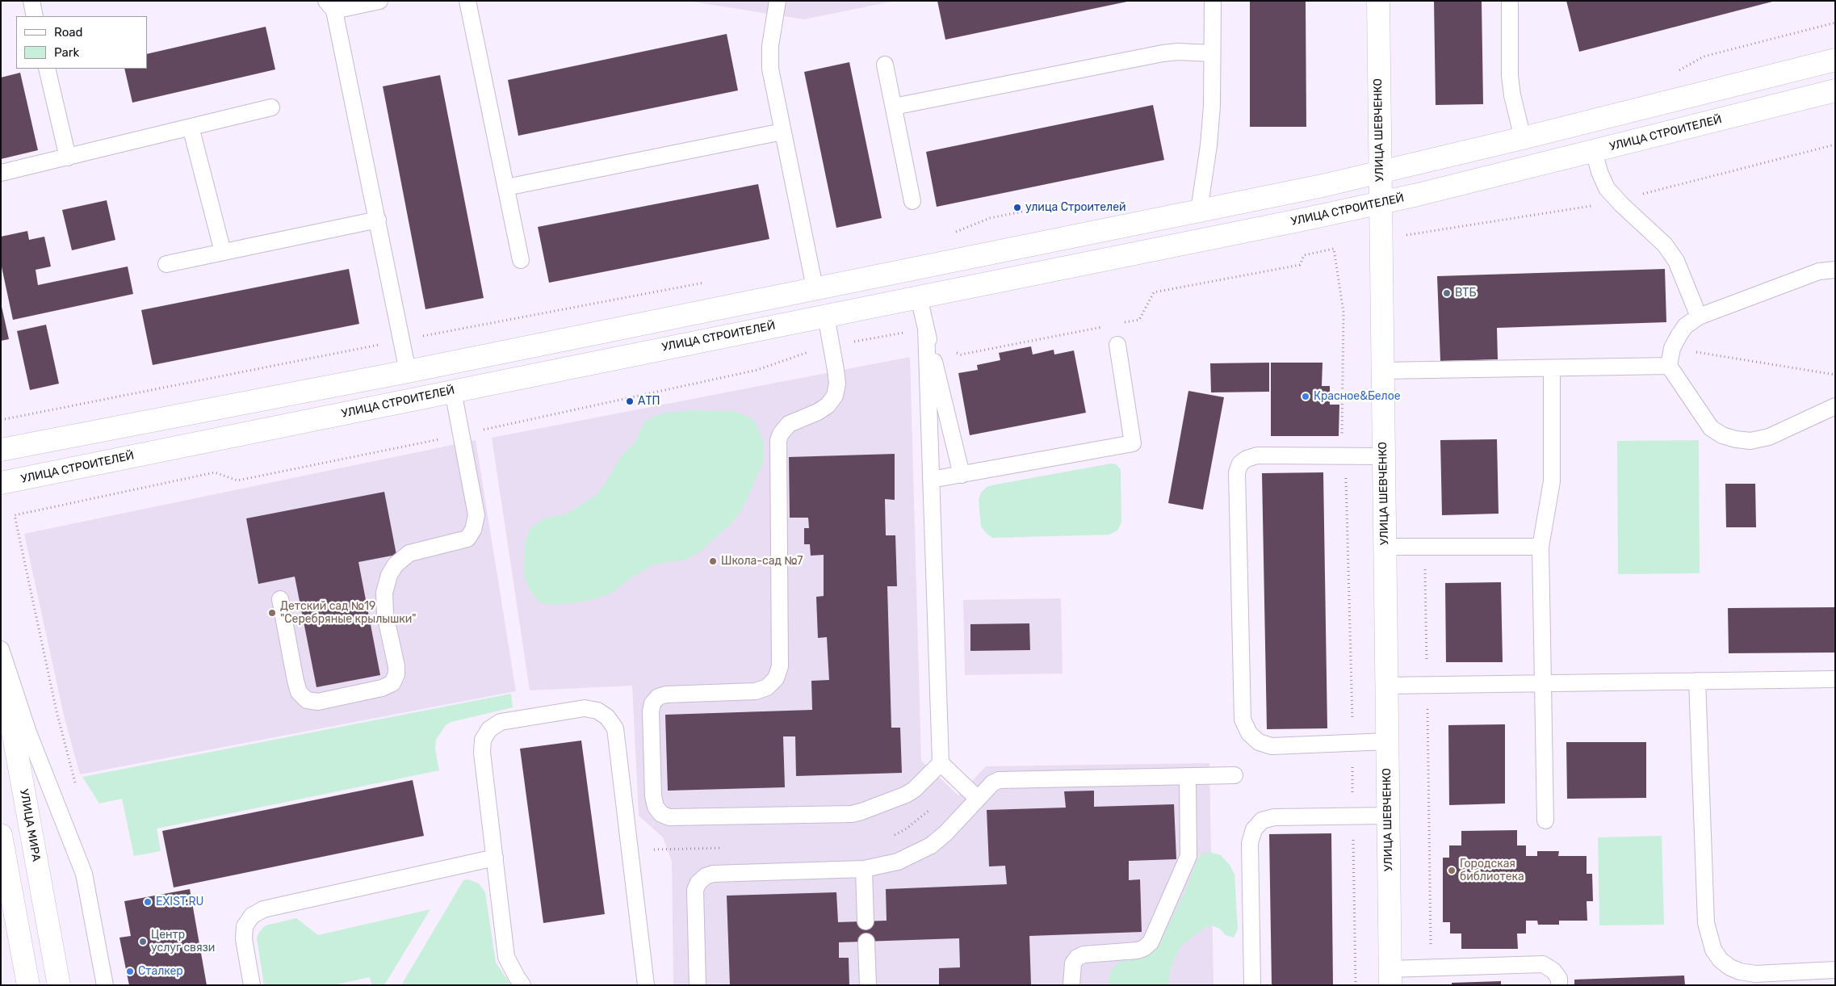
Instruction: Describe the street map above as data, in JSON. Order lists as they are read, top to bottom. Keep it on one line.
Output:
{"streets":{"main road":["УЛИЦА ШЕВЧЕНКО","УЛИЦА СТРОИТЕЛЕЙ","УЛИЦА МИРА"]},"crossings":[["УЛИЦА ШЕВЧЕНКО","УЛИЦА СТРОИТЕЛЕЙ"]],"places":["улица Строителей","ВТБ","Красное&Белое","АТП","Школа-сад №7","Детский сад №19 \"Серебряные крылышки\"","Городская библиотека","EXIST.RU","Центр услуг связи","Сталкер"],"legend":["Road","Park"]}
